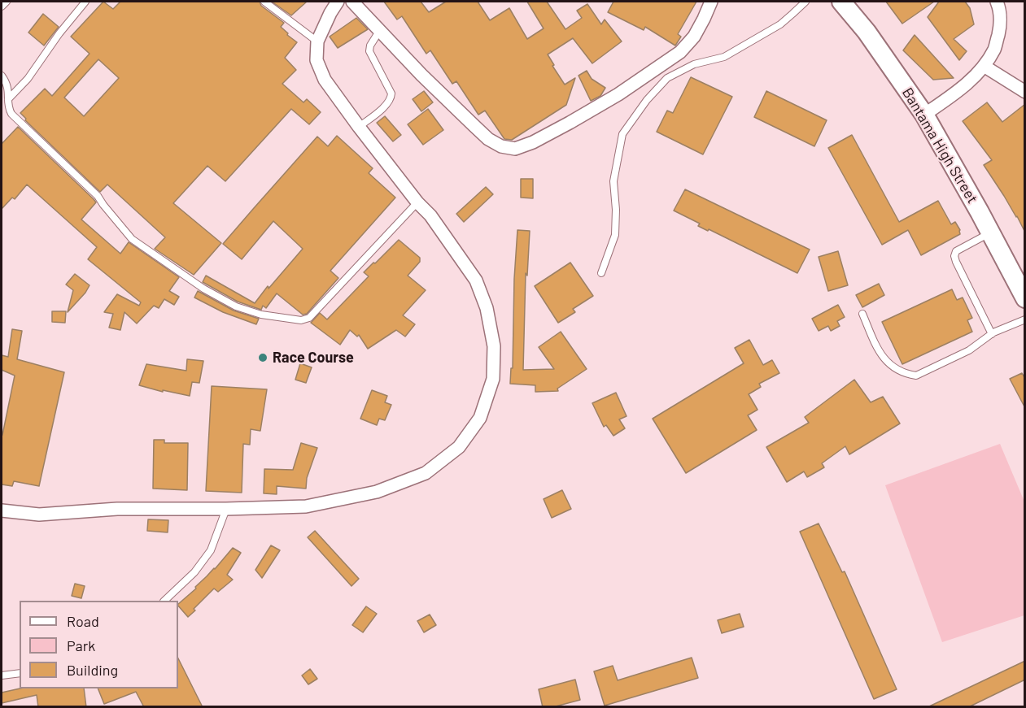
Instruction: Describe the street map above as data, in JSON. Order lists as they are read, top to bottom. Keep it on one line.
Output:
{"streets":{"main road":["Bantama High Street"]},"places":["Race Course"],"legend":["Road","Park","Building"]}
